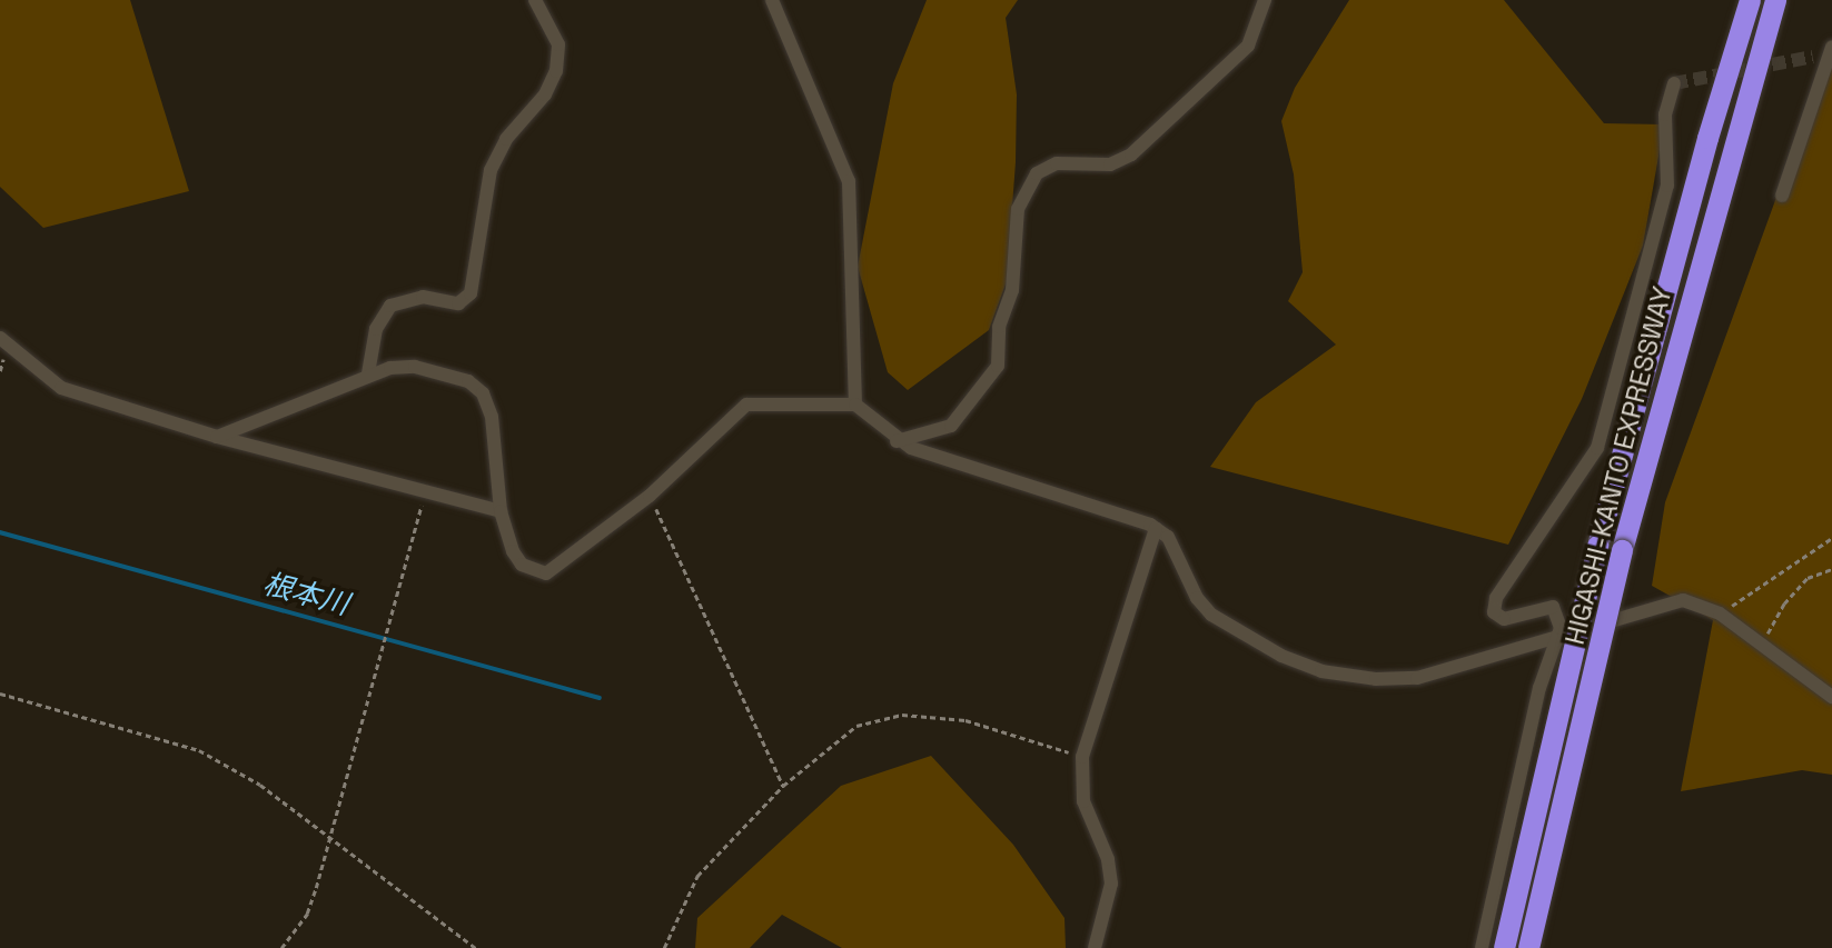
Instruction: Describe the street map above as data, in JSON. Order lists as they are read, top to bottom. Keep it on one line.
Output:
{"streets":{"highway":["HIGASHI-KANTO EXPRESSWAY"]},"water":["根本川"]}
